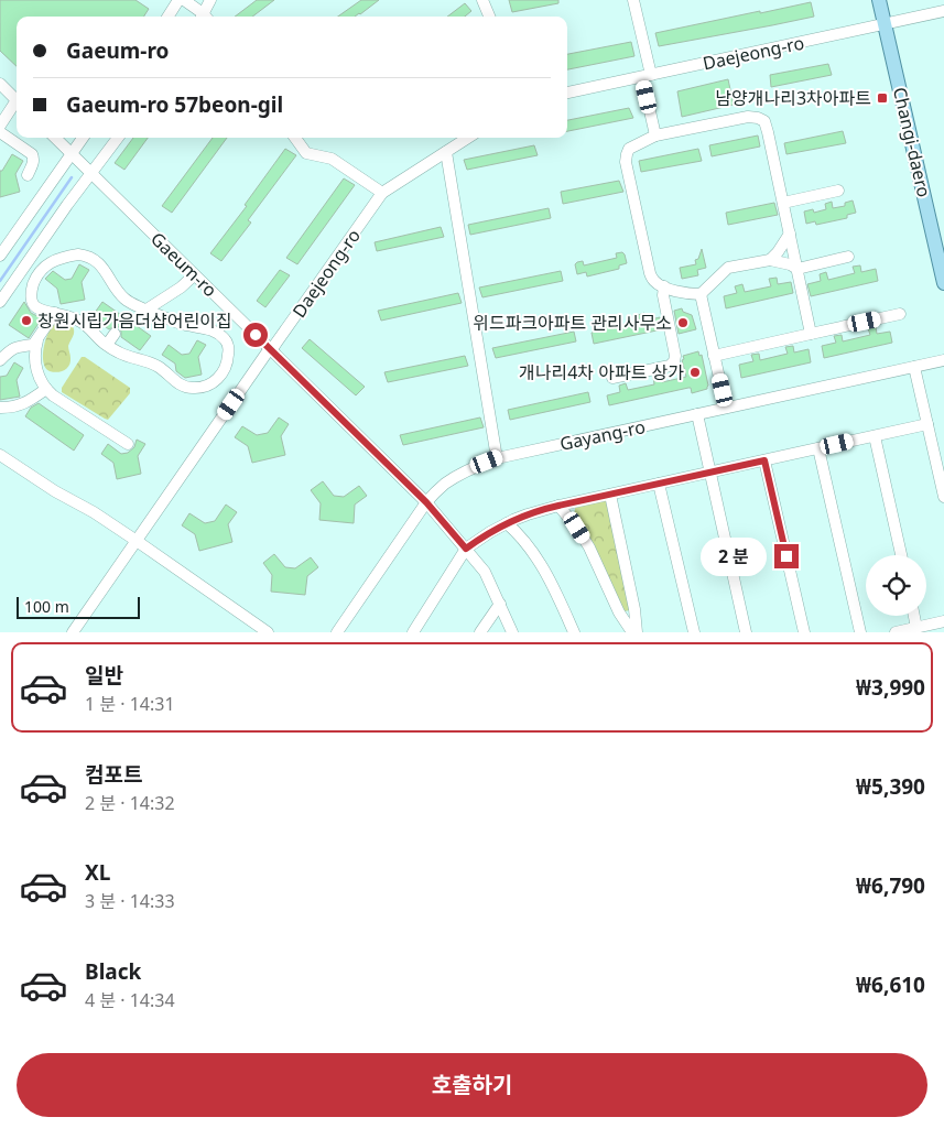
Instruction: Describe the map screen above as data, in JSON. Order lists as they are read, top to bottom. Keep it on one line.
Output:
{"streets":{"main road":["Changi-daero"],"street":["Daejeong-ro","Gaeum-ro","Gayang-ro"]},"crossings":[["Daejeong-ro","Changi-daero"],["Daejeong-ro","Gaeum-ro"],["Gaeum-ro","Gayang-ro"]],"places":{"transit":["남양개나리3차아파트"],"other":["창원시립가음더샵어린이집","위드파크아파트 관리사무소","개나리4차 아파트 상가"]},"scale_bar":"100 m","page":{"banner":["Gaeum-ro","Gaeum-ro 57beon-gil"],"bubble":"2 분","scale":"100 m","list":[{"name":"일반","note":"1 분 · 14:31","value":"₩3,990"},{"name":"컴포트","note":"2 분 · 14:32","value":"₩5,390"},{"name":"XL","note":"3 분 · 14:33","value":"₩6,790"},{"name":"Black","note":"4 분 · 14:34","value":"₩6,610"}],"buttons":"호출하기"}}
